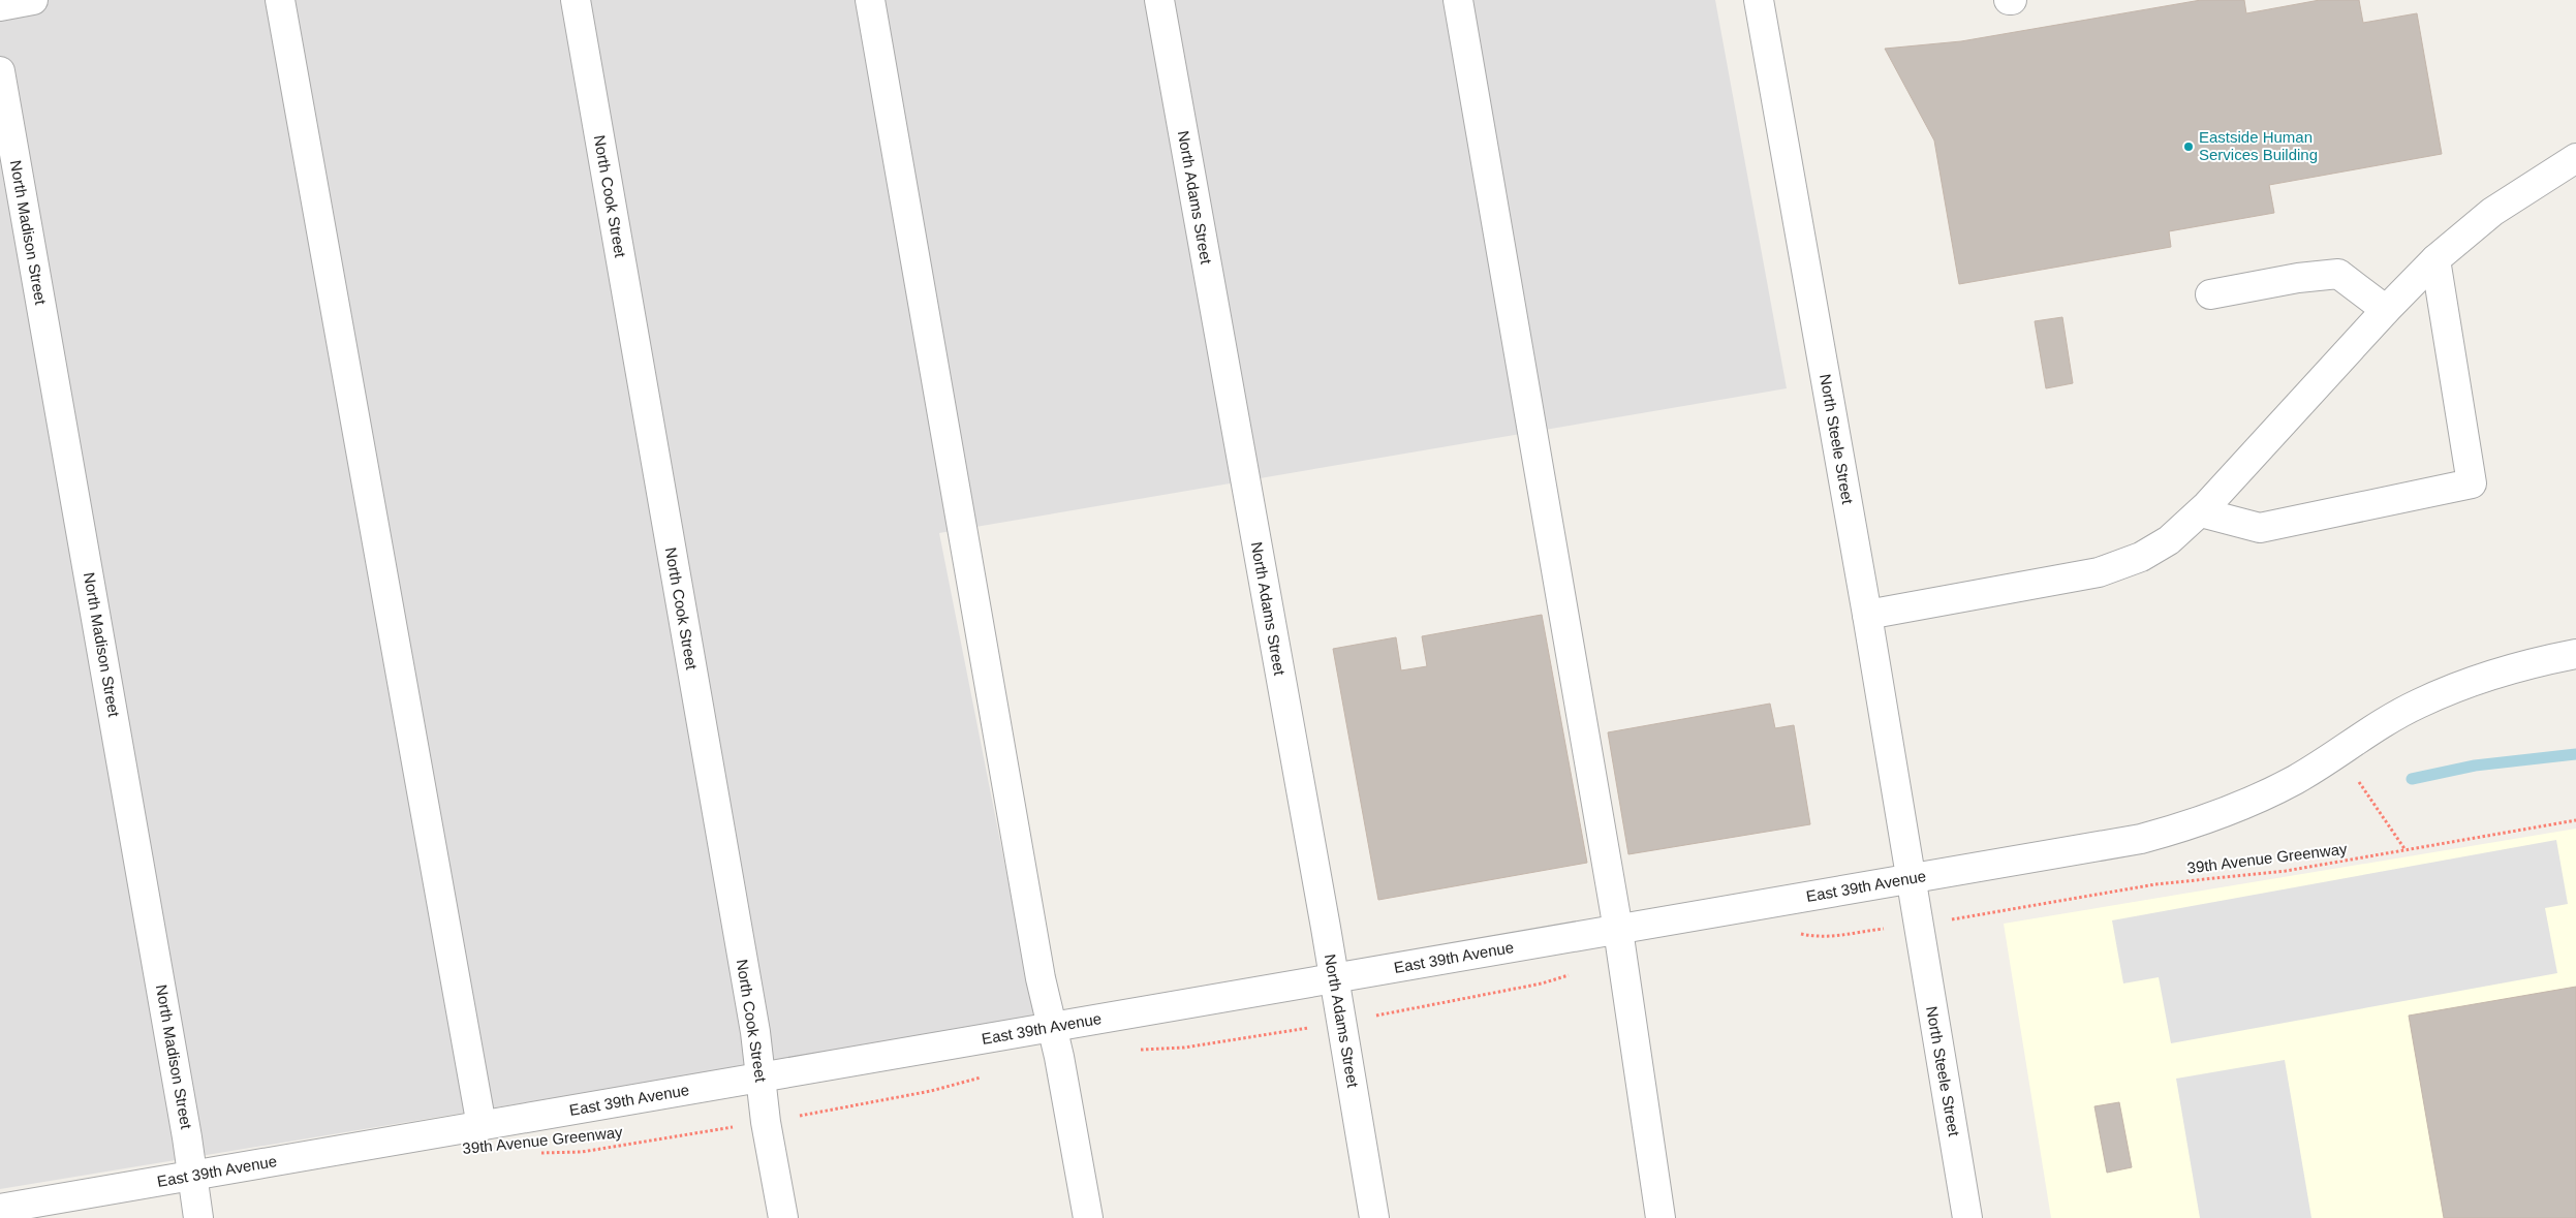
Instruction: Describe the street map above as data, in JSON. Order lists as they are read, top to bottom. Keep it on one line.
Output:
{"streets":{"street":["North Cook Street","North Adams Street","North Madison Street","North Steele Street","East 39th Avenue"],"path":["39th Avenue Greenway"]},"crossings":[["North Cook Street","East 39th Avenue"],["North Adams Street","East 39th Avenue"],["North Madison Street","East 39th Avenue"],["North Steele Street","East 39th Avenue"]],"places":["Eastside Human Services Building"]}
